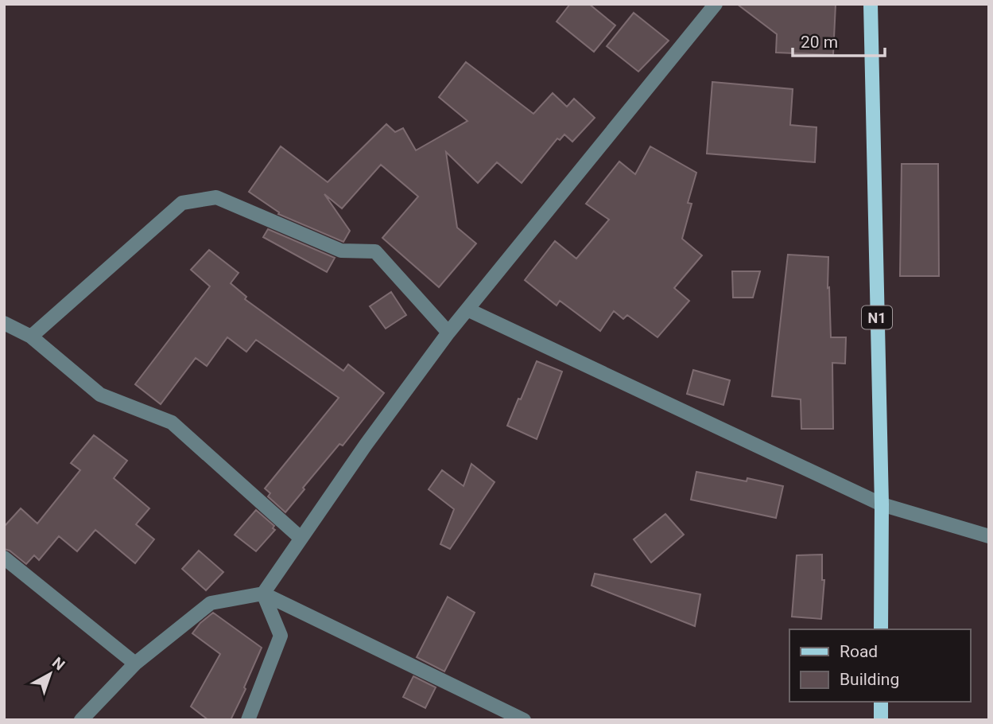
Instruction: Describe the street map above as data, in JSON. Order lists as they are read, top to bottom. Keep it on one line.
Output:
{"streets":{"main road":["N1"]},"legend":["Road","Building"],"scale_bar":"20 m","north":"top right"}
